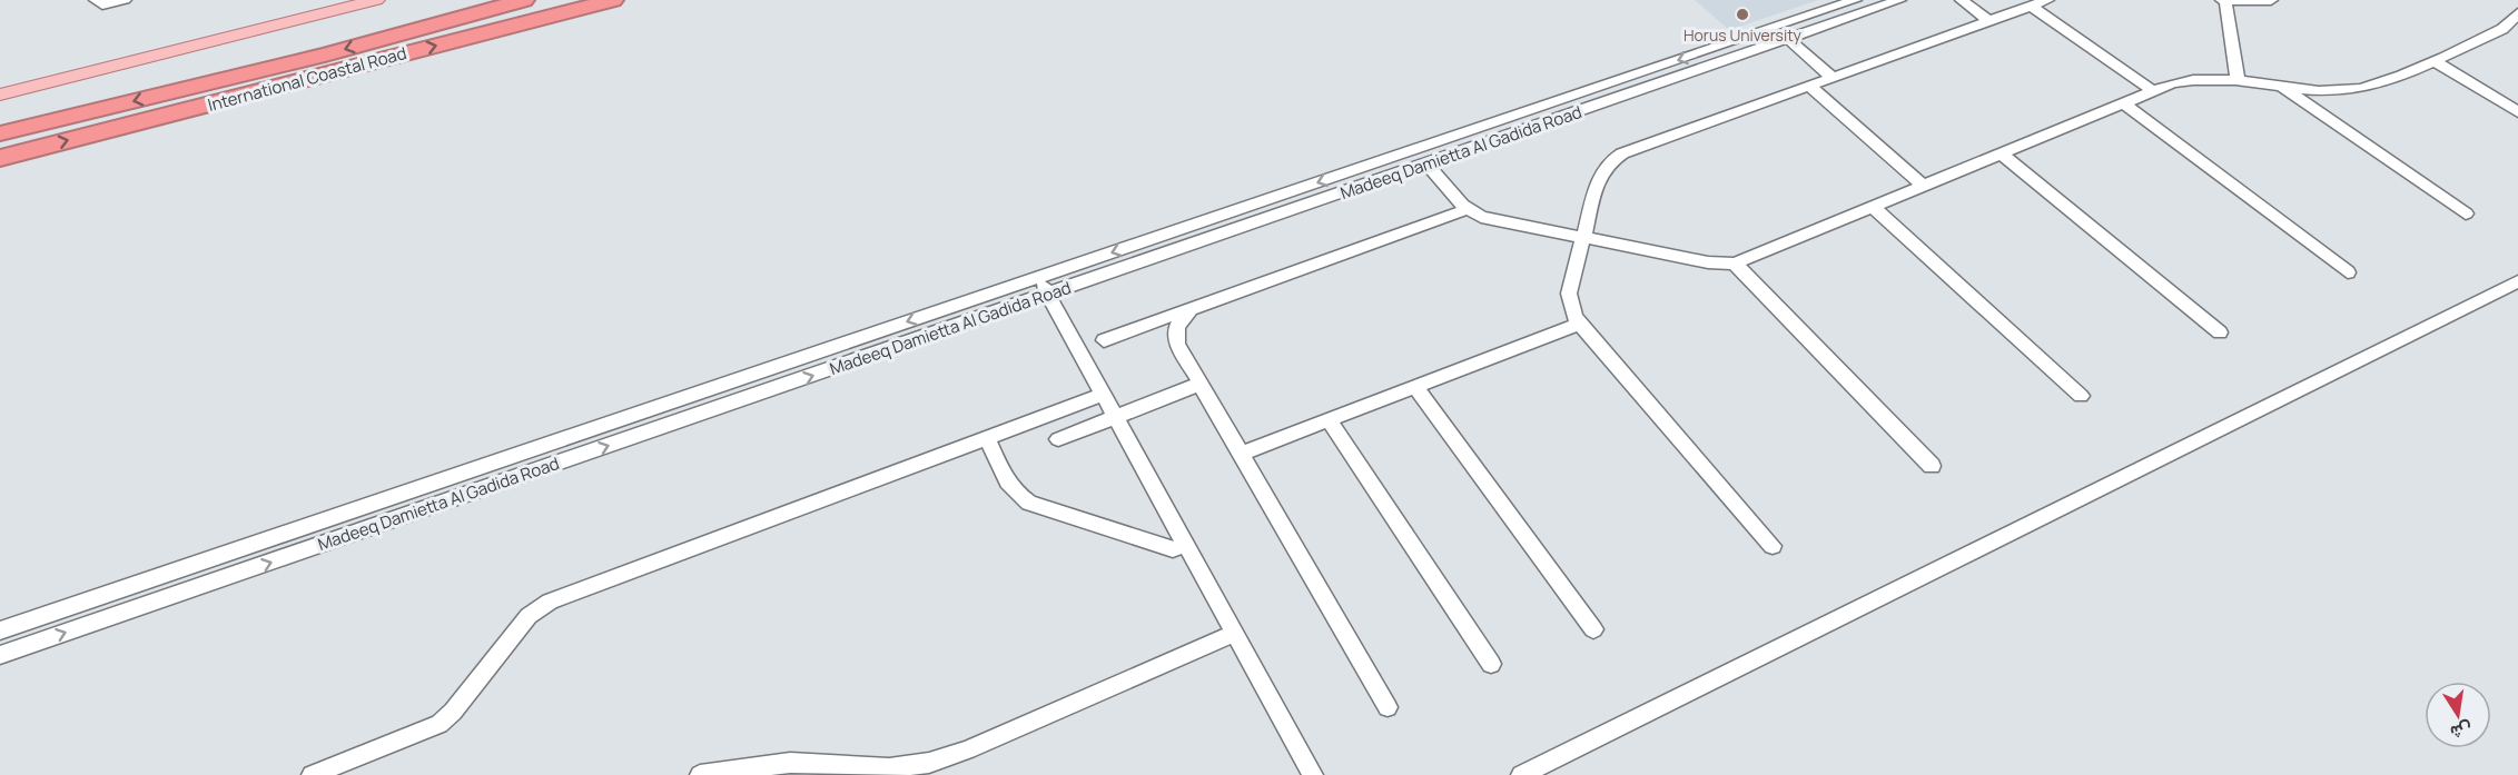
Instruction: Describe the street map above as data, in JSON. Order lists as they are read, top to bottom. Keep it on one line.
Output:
{"streets":{"highway":["International Coastal Road"],"street":["Madeeq Damietta Al Gadida Road"]},"places":["Horus University"],"north":"bottom"}
